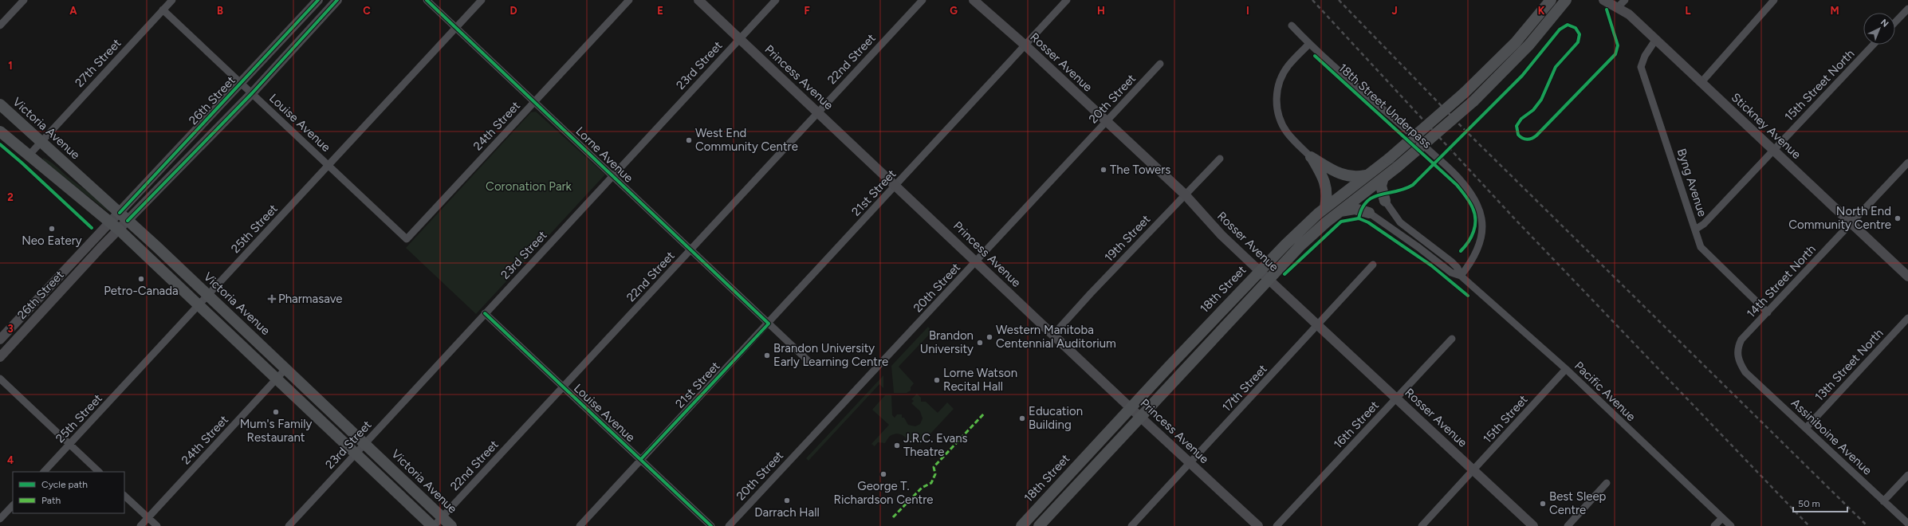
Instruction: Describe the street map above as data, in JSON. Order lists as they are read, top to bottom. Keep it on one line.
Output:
{"streets":{"main road":["Victoria Avenue","18th Street"],"street":["22nd Street","Rosser Avenue","27th Street","23rd Street","Princess Avenue","15th Street North","20th Street","26th Street","Louise Avenue","24th Street","Stickney Avenue","Lorne Avenue","Byng Avenue","21st Street","25th Street","19th Street","14th Street North","13th Street North","17th Street","Pacific Avenue","15th Street","16th Street","Assiniboine Avenue"],"cycle path":["18th Street Underpass"]},"crossings":[["22nd Street","Princess Avenue"],["22nd Street","Louise Avenue"],["22nd Street","Victoria Avenue"],["22nd Street","Lorne Avenue"],["Rosser Avenue","20th Street"],["Rosser Avenue","21st Street"],["Rosser Avenue","19th Street"],["Rosser Avenue","18th Street"],["Rosser Avenue","17th Street"],["Rosser Avenue","15th Street"],["Rosser Avenue","16th Street"],["27th Street","Louise Avenue"],["27th Street","Victoria Avenue"],["23rd Street","Princess Avenue"],["23rd Street","Louise Avenue"],["23rd Street","Victoria Avenue"],["23rd Street","Lorne Avenue"],["Princess Avenue","20th Street"],["Princess Avenue","21st Street"],["Princess Avenue","19th Street"],["Princess Avenue","18th Street"],["Princess Avenue","17th Street"],["15th Street North","Stickney Avenue"],["15th Street North","Byng Avenue"],["26th Street","Louise Avenue"],["26th Street","Victoria Avenue"],["Louise Avenue","24th Street"],["Louise Avenue","21st Street"],["Louise Avenue","25th Street"],["24th Street","Victoria Avenue"],["24th Street","Lorne Avenue"],["Stickney Avenue","Byng Avenue"],["Stickney Avenue","14th Street North"],["Victoria Avenue","25th Street"],["Lorne Avenue","21st Street"],["Lorne Avenue","25th Street"],["Byng Avenue","14th Street North"],["14th Street North","Assiniboine Avenue"],["13th Street North","Assiniboine Avenue"],["Pacific Avenue","15th Street"]],"parks":["Coronation Park"],"places":{"other":["West End Community Centre","The Towers","North End Community Centre","Neo Eatery","Petro-Canada","Western Manitoba Centennial Auditorium","Brandon University","Brandon University Early Learning Centre","Lorne Watson Recital Hall","Mum's Family Restaurant","Education Building","J.R.C. Evans Theatre","George T. Richardson Centre","Darrach Hall","Best Sleep Centre"],"health":["Pharmasave"]},"legend":["Cycle path","Path"],"scale_bar":"50 m","north":"top right","grid":{"columns":["A","B","C","D","E","F","G","H","I","J","K","L","M"],"rows":["1","2","3","4"]}}
